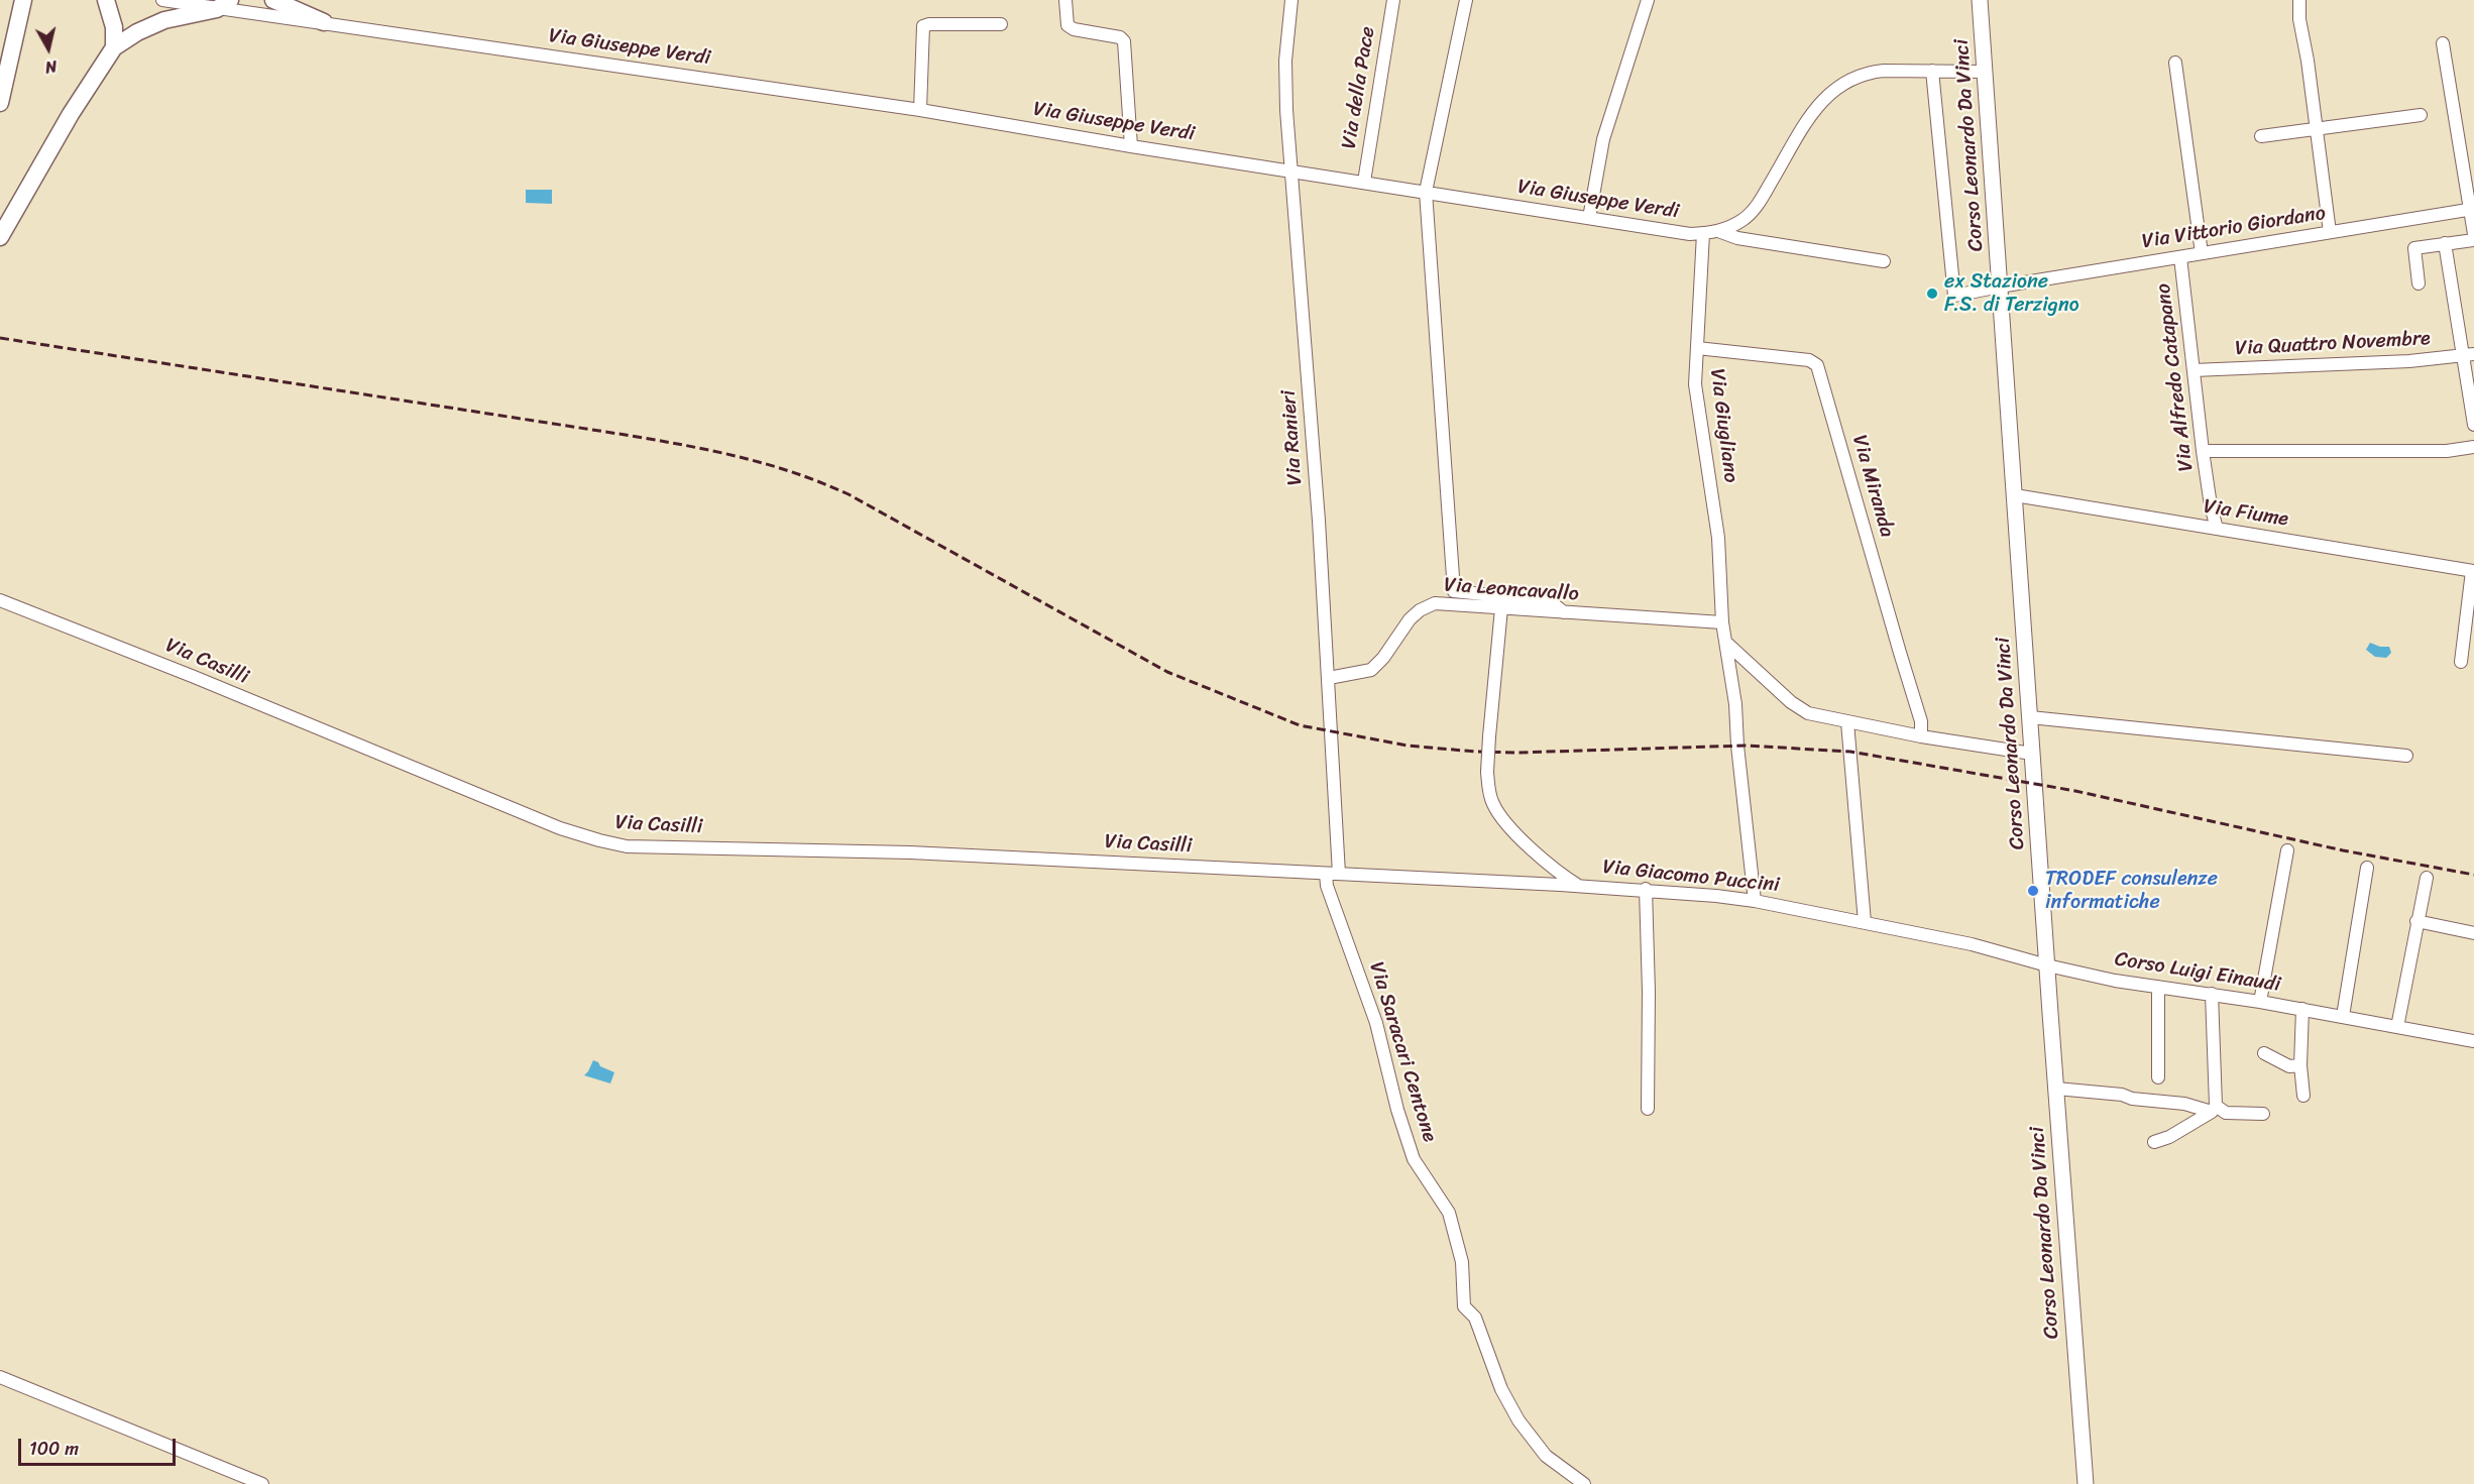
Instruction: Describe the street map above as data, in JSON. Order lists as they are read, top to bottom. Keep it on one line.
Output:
{"streets":{"main road":["Corso Leonardo Da Vinci"],"street":["Via Giuseppe Verdi","Via della Pace","Via Vittorio Giordano","Via Quattro Novembre","Via Alfredo Catapano","Via Giugliano","Via Ranieri","Via Miranda","Via Fiume","Via Leoncavallo","Via Casilli","Via Giacomo Puccini","Corso Luigi Einaudi","Via Saracari Centone"]},"crossings":[["Via Giuseppe Verdi","Via della Pace"],["Via Giuseppe Verdi","Corso Leonardo Da Vinci"],["Via Giuseppe Verdi","Via Vittorio Giordano"],["Via Giuseppe Verdi","Via Giugliano"],["Via Giuseppe Verdi","Via Ranieri"],["Corso Leonardo Da Vinci","Via Vittorio Giordano"],["Corso Leonardo Da Vinci","Via Fiume"],["Corso Leonardo Da Vinci","Via Giacomo Puccini"],["Corso Leonardo Da Vinci","Corso Luigi Einaudi"],["Via Vittorio Giordano","Via Alfredo Catapano"],["Via Quattro Novembre","Via Alfredo Catapano"],["Via Alfredo Catapano","Via Fiume"],["Via Giugliano","Via Miranda"],["Via Giugliano","Via Leoncavallo"],["Via Giugliano","Via Giacomo Puccini"],["Via Ranieri","Via Leoncavallo"],["Via Ranieri","Via Giacomo Puccini"],["Via Casilli","Via Giacomo Puccini"],["Via Casilli","Via Saracari Centone"],["Via Giacomo Puccini","Corso Luigi Einaudi"],["Via Giacomo Puccini","Via Saracari Centone"]],"places":["ex Stazione F.S. di Terzigno","TRODEF consulenze informatiche"],"scale_bar":"100 m","north":"bottom"}
